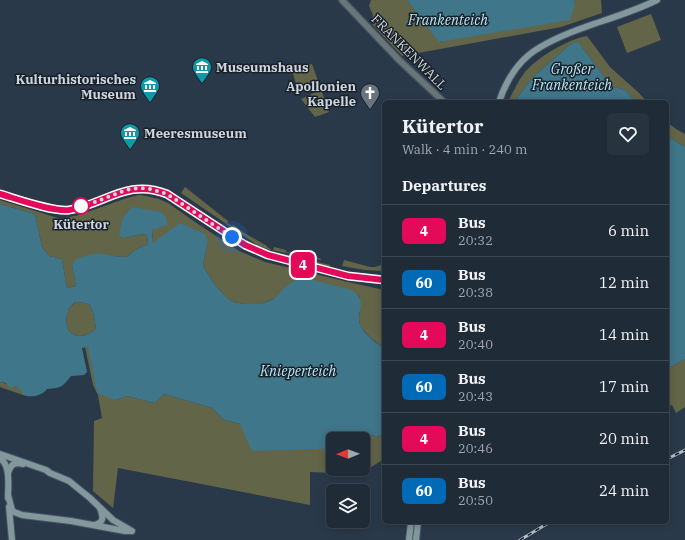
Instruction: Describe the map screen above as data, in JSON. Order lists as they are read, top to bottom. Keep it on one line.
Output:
{"streets":{"street":["FRANKENWALL"]},"water":["Frankenteich","Großer Frankenteich","Knieperteich"],"places":{"museum":["Museumshaus","Kulturhistorisches Museum","Meeresmuseum"],"church":["Apollonien Kapelle"],"other":["Kütertor"]},"lines":["bus line 4"],"north":"left","page":{"on_map":"4","heading":[["Kütertor","Walk · 4 min · 240 m"],"Departures"],"list":[{"mark":"4","name":"Bus","note":"20:32","value":"6 min"},{"mark":"60","name":"Bus","note":"20:38","value":"12 min"},{"mark":"4","name":"Bus","note":"20:40","value":"14 min"},{"mark":"60","name":"Bus","note":"20:43","value":"17 min"},{"mark":"4","name":"Bus","note":"20:46","value":"20 min"},{"mark":"60","name":"Bus","note":"20:50","value":"24 min"}]}}
